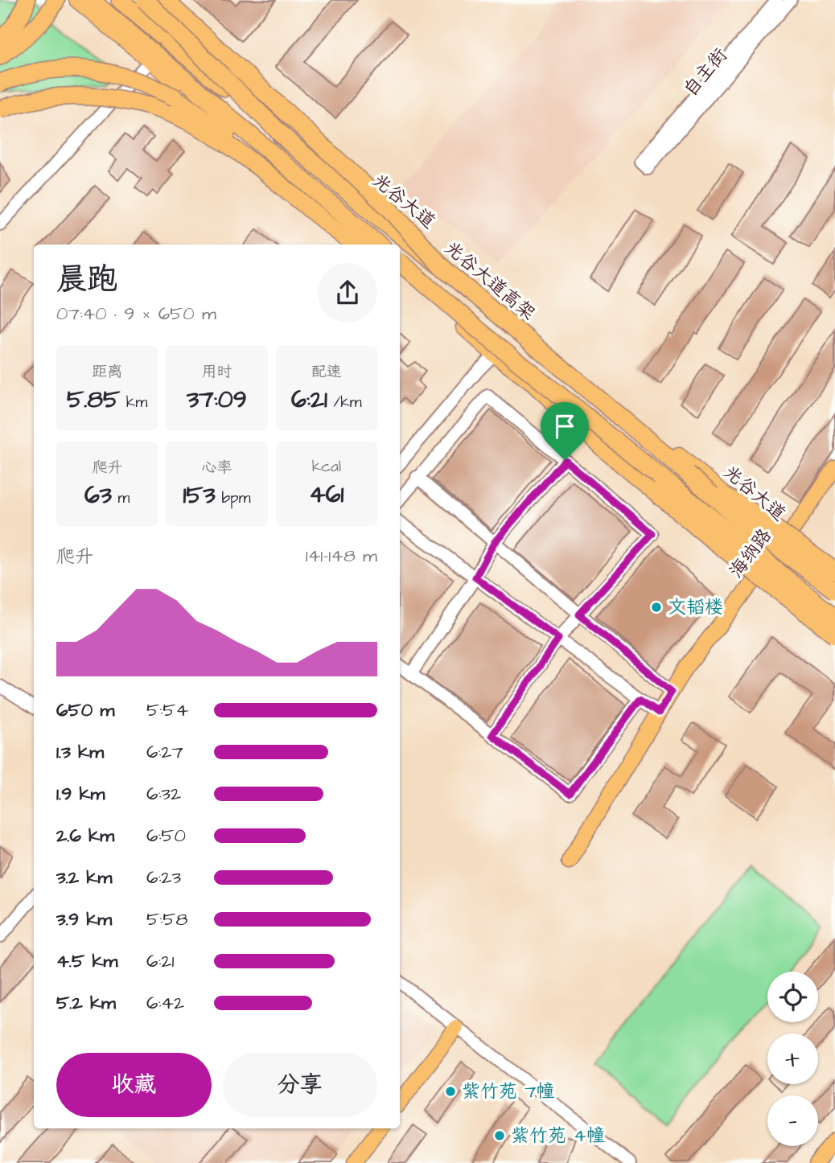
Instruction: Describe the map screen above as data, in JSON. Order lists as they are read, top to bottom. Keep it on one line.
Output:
{"streets":{"highway":["光谷大道高架"],"main road":["光谷大道","海纳路"],"street":["自主街"]},"crossings":[["光谷大道","海纳路"]],"places":["文韬楼","紫竹苑 7幢","紫竹苑 4幢"],"page":{"heading":["晨跑","07:40 · 9 × 650 m"],"stats":[["距离","5.85 km"],["用时","37:09"],["配速","6:21 /km"],["爬升","63 m"],["心率","153 bpm"],["kcal","461"]],"chart":["爬升","141–148 m"],"list":[{"name":"650 m","note":"5:54"},{"name":"1.3 km","note":"6:27"},{"name":"1.9 km","note":"6:32"},{"name":"2.6 km","note":"6:50"},{"name":"3.2 km","note":"6:23"},{"name":"3.9 km","note":"5:58"},{"name":"4.5 km","note":"6:21"},{"name":"5.2 km","note":"6:42"}],"map_buttons":["+","−"],"buttons":["收藏","分享"]}}
